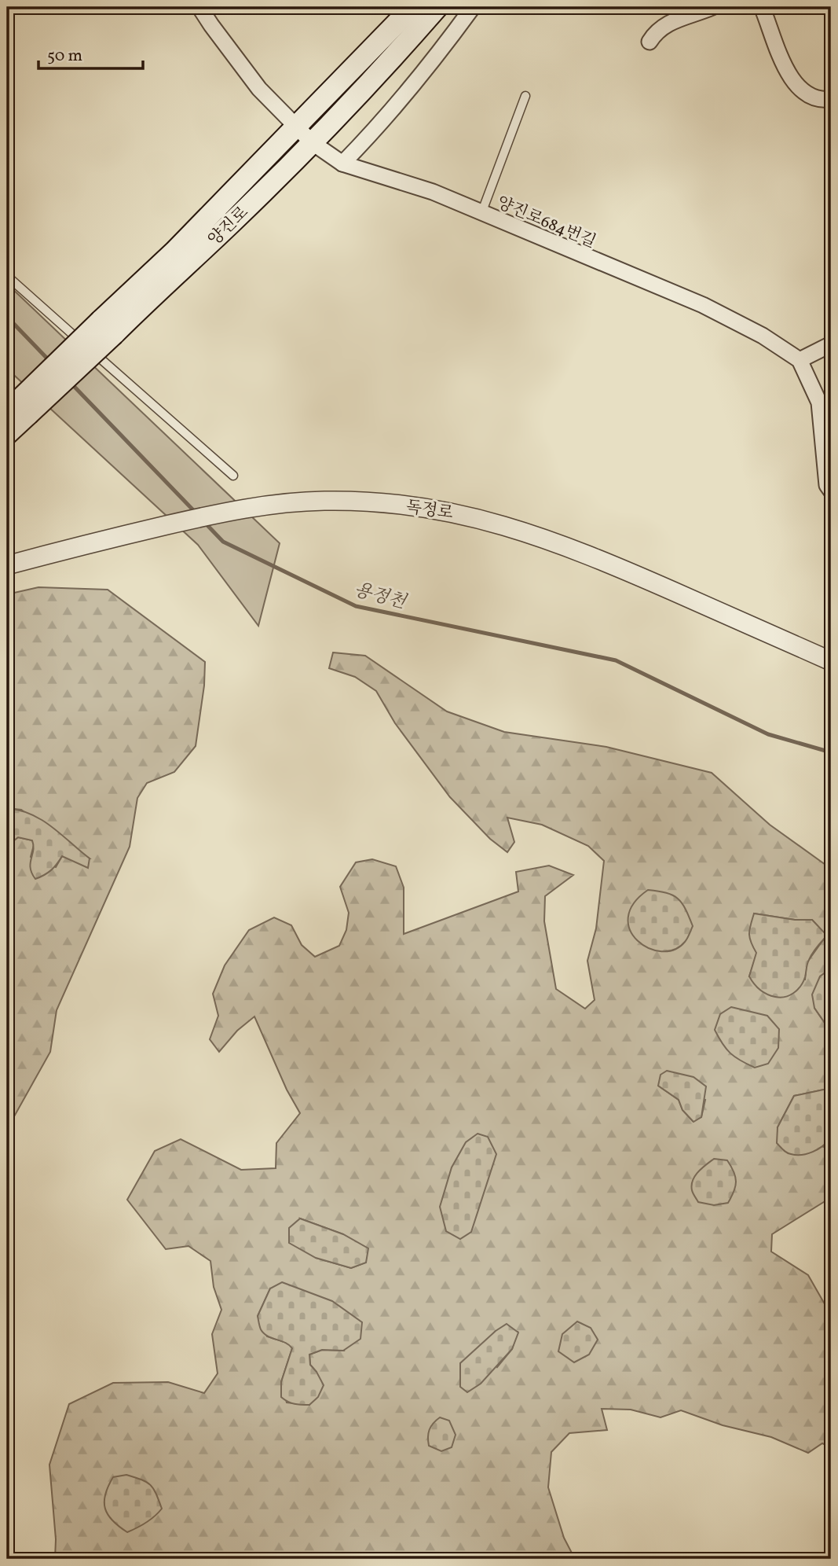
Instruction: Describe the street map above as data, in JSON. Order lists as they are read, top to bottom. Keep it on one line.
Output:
{"streets":{"main road":["양진로"],"street":["양진로684번길","독정로"]},"crossings":[["양진로684번길","양진로"]],"water":["용정천"],"scale_bar":"50 m"}
